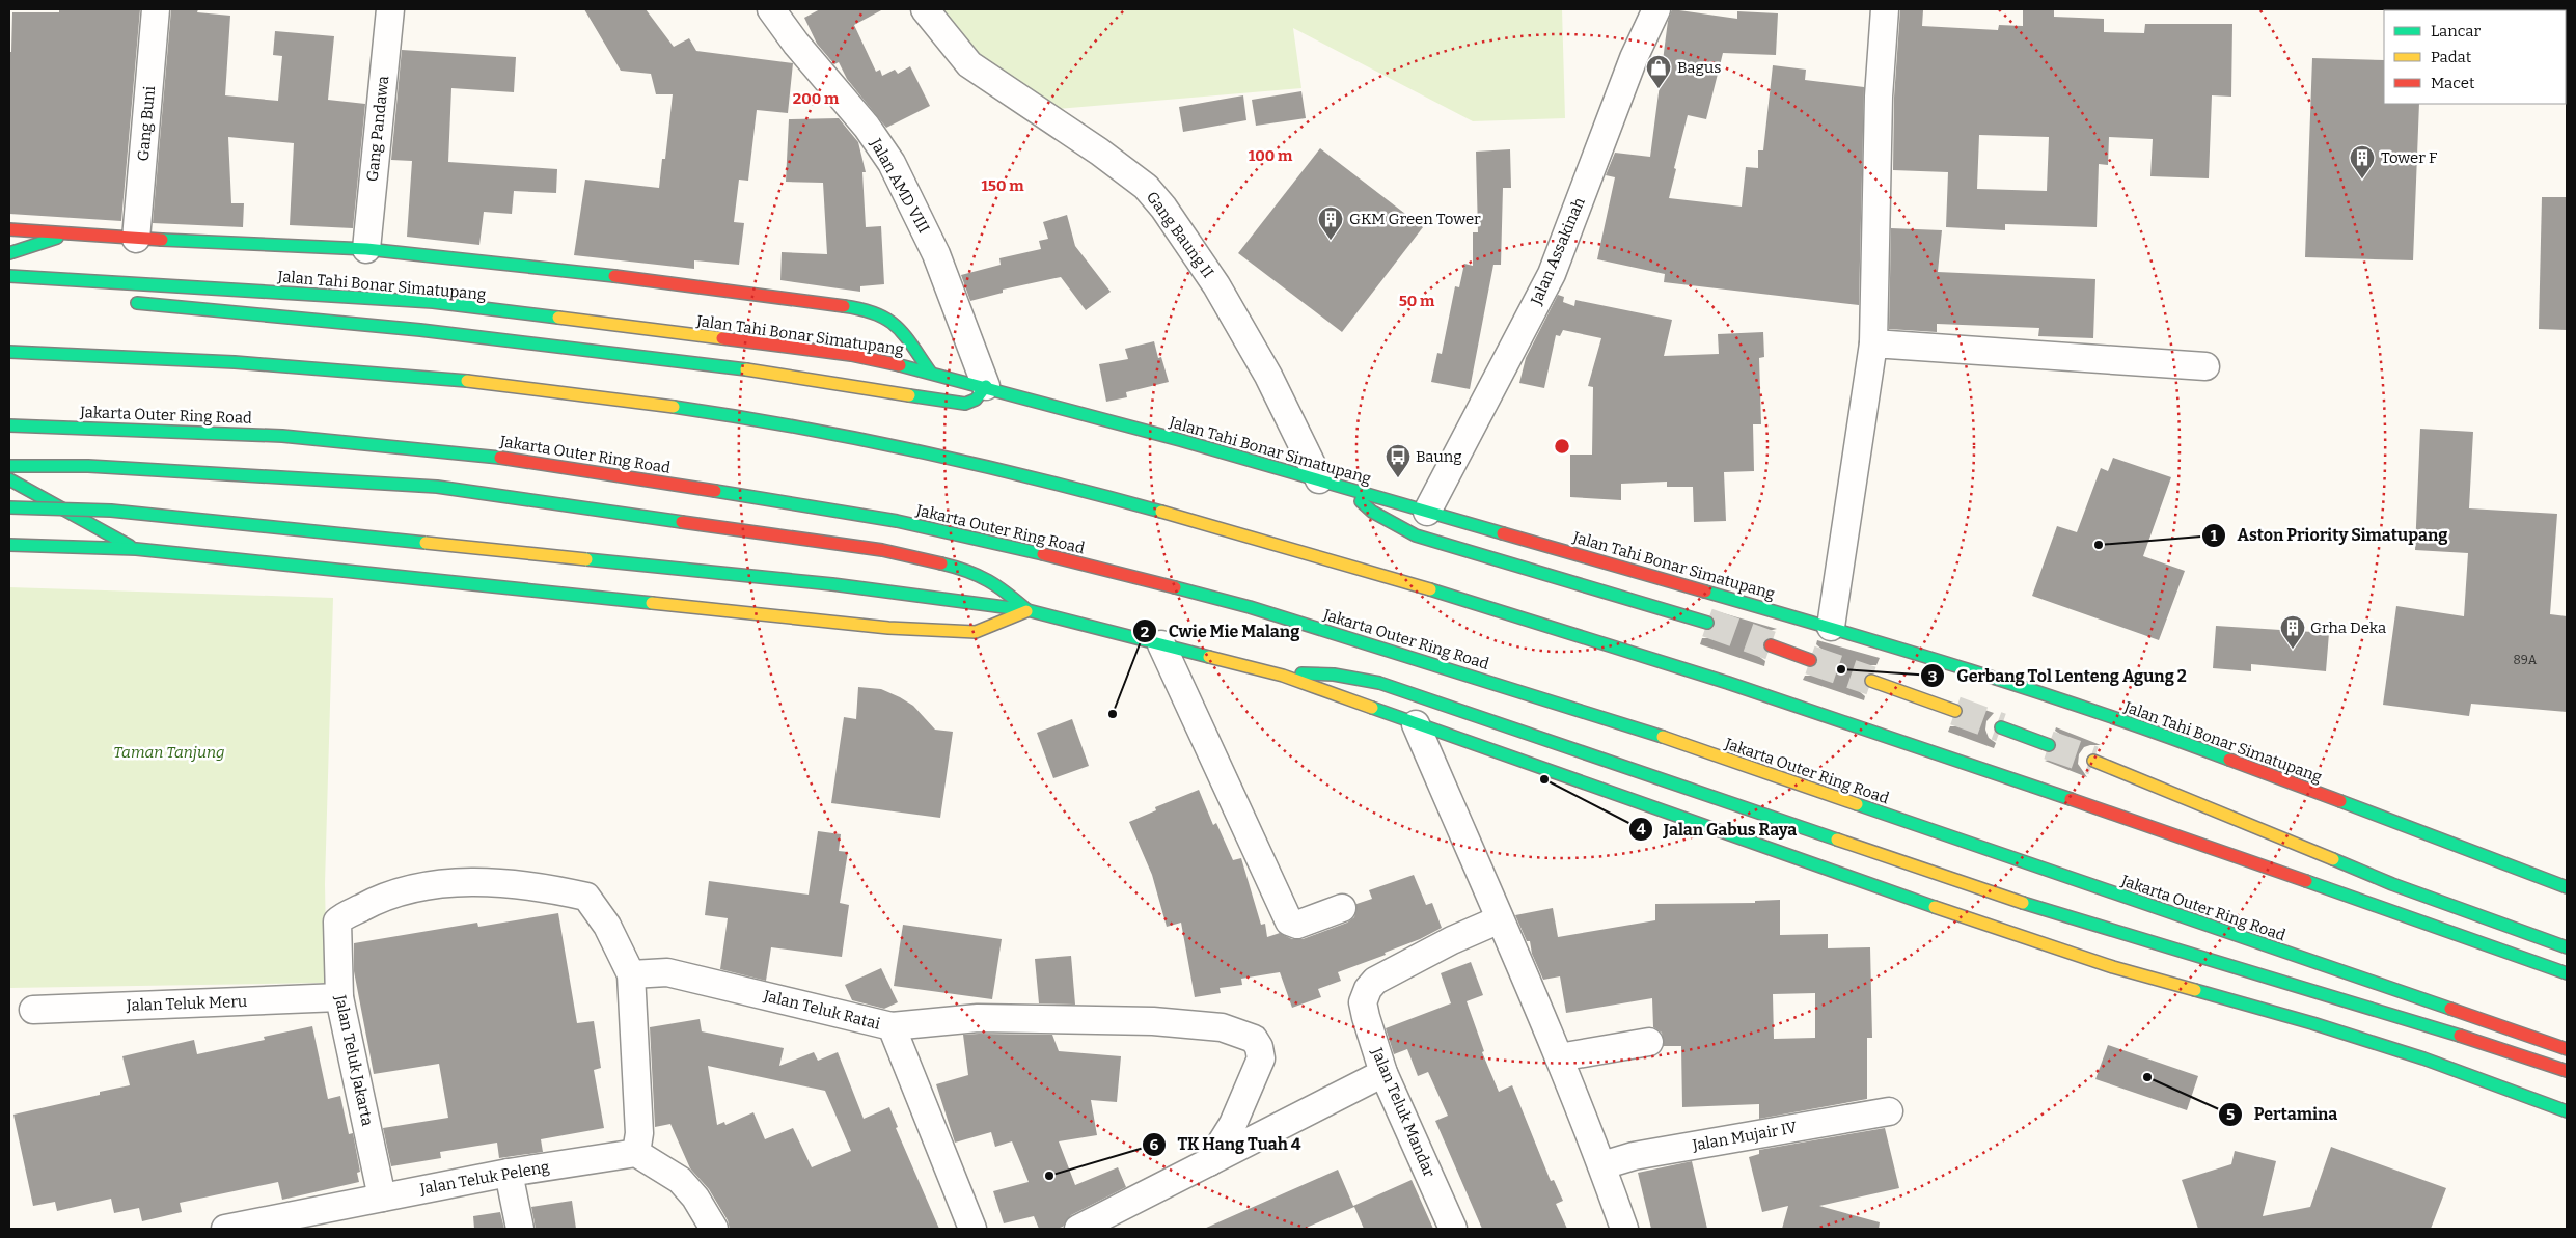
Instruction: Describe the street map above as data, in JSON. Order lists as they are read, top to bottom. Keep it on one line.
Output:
{"streets":{"highway":["Jalan Tahi Bonar Simatupang","Jakarta Outer Ring Road"],"street":["Gang Buni","Gang Pandawa","Jalan AMD VIII","Gang Baung II","Jalan Assakinah","Jalan Teluk Meru","Jalan Teluk Ratai","Jalan Teluk Jakarta","Jalan Teluk Mandar","Jalan Mujair IV","Jalan Teluk Peleng"]},"crossings":[["Jalan AMD VIII","Jalan Tahi Bonar Simatupang"],["Gang Baung II","Jalan Tahi Bonar Simatupang"],["Jalan Assakinah","Jalan Tahi Bonar Simatupang"],["Jalan Teluk Meru","Jalan Teluk Jakarta"],["Jalan Teluk Ratai","Jalan Teluk Jakarta"],["Jalan Teluk Jakarta","Jalan Teluk Peleng"]],"parks":["Taman Tanjung"],"places":{"shop":["Bagus"],"building":["Tower F","GKM Green Tower","Grha Deka"],"bus stop":["Baung"],"other":["Aston Priority Simatupang","Gerbang Tol Lenteng Agung 2","Cwie Mie Malang","Jalan Gabus Raya","Pertamina","TK Hang Tuah 4"]},"house_numbers":["89A"],"legend":["Lancar","Padat","Macet"],"rings":["200 m","100 m","150 m","50 m"]}
